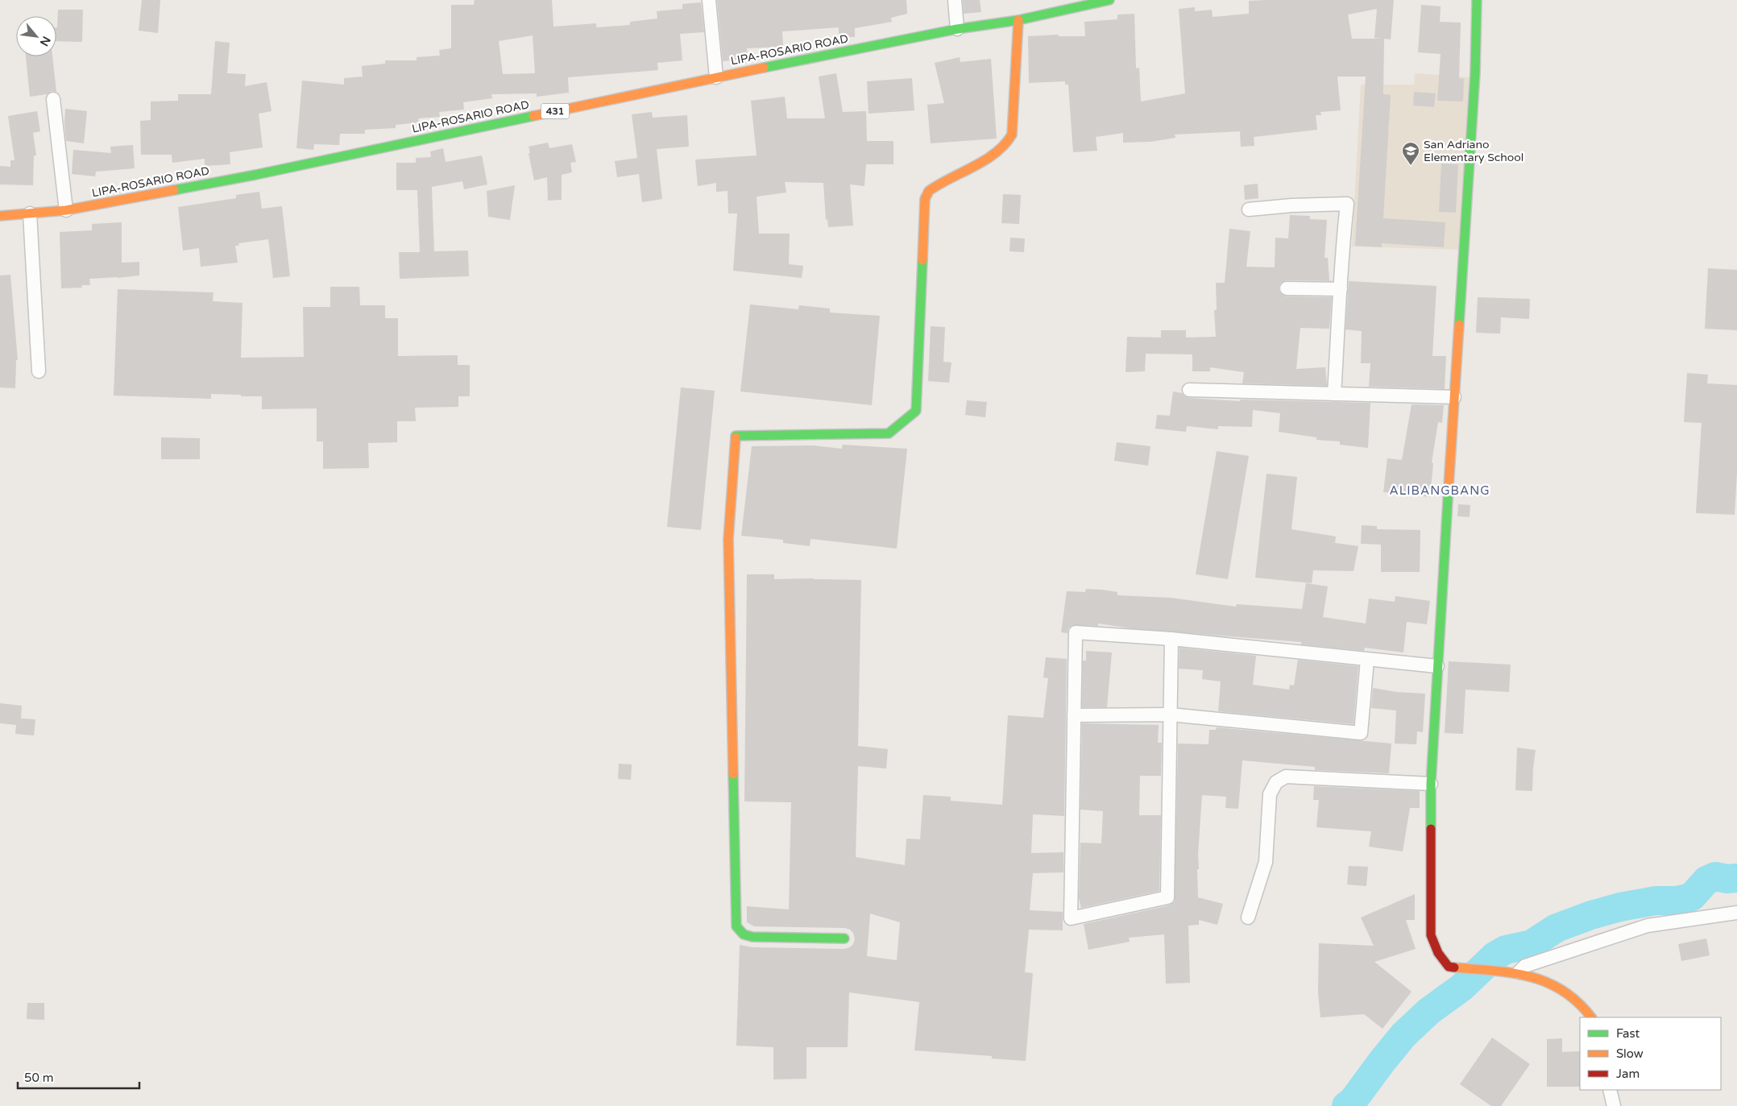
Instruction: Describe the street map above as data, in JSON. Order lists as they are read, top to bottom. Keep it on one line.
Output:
{"streets":{"street":["LIPA-ROSARIO ROAD","431"]},"districts":["ALIBANGBANG"],"places":{"school or university":["San Adriano Elementary School"]},"legend":["Fast","Slow","Jam"],"scale_bar":"50 m","north":"bottom right"}
